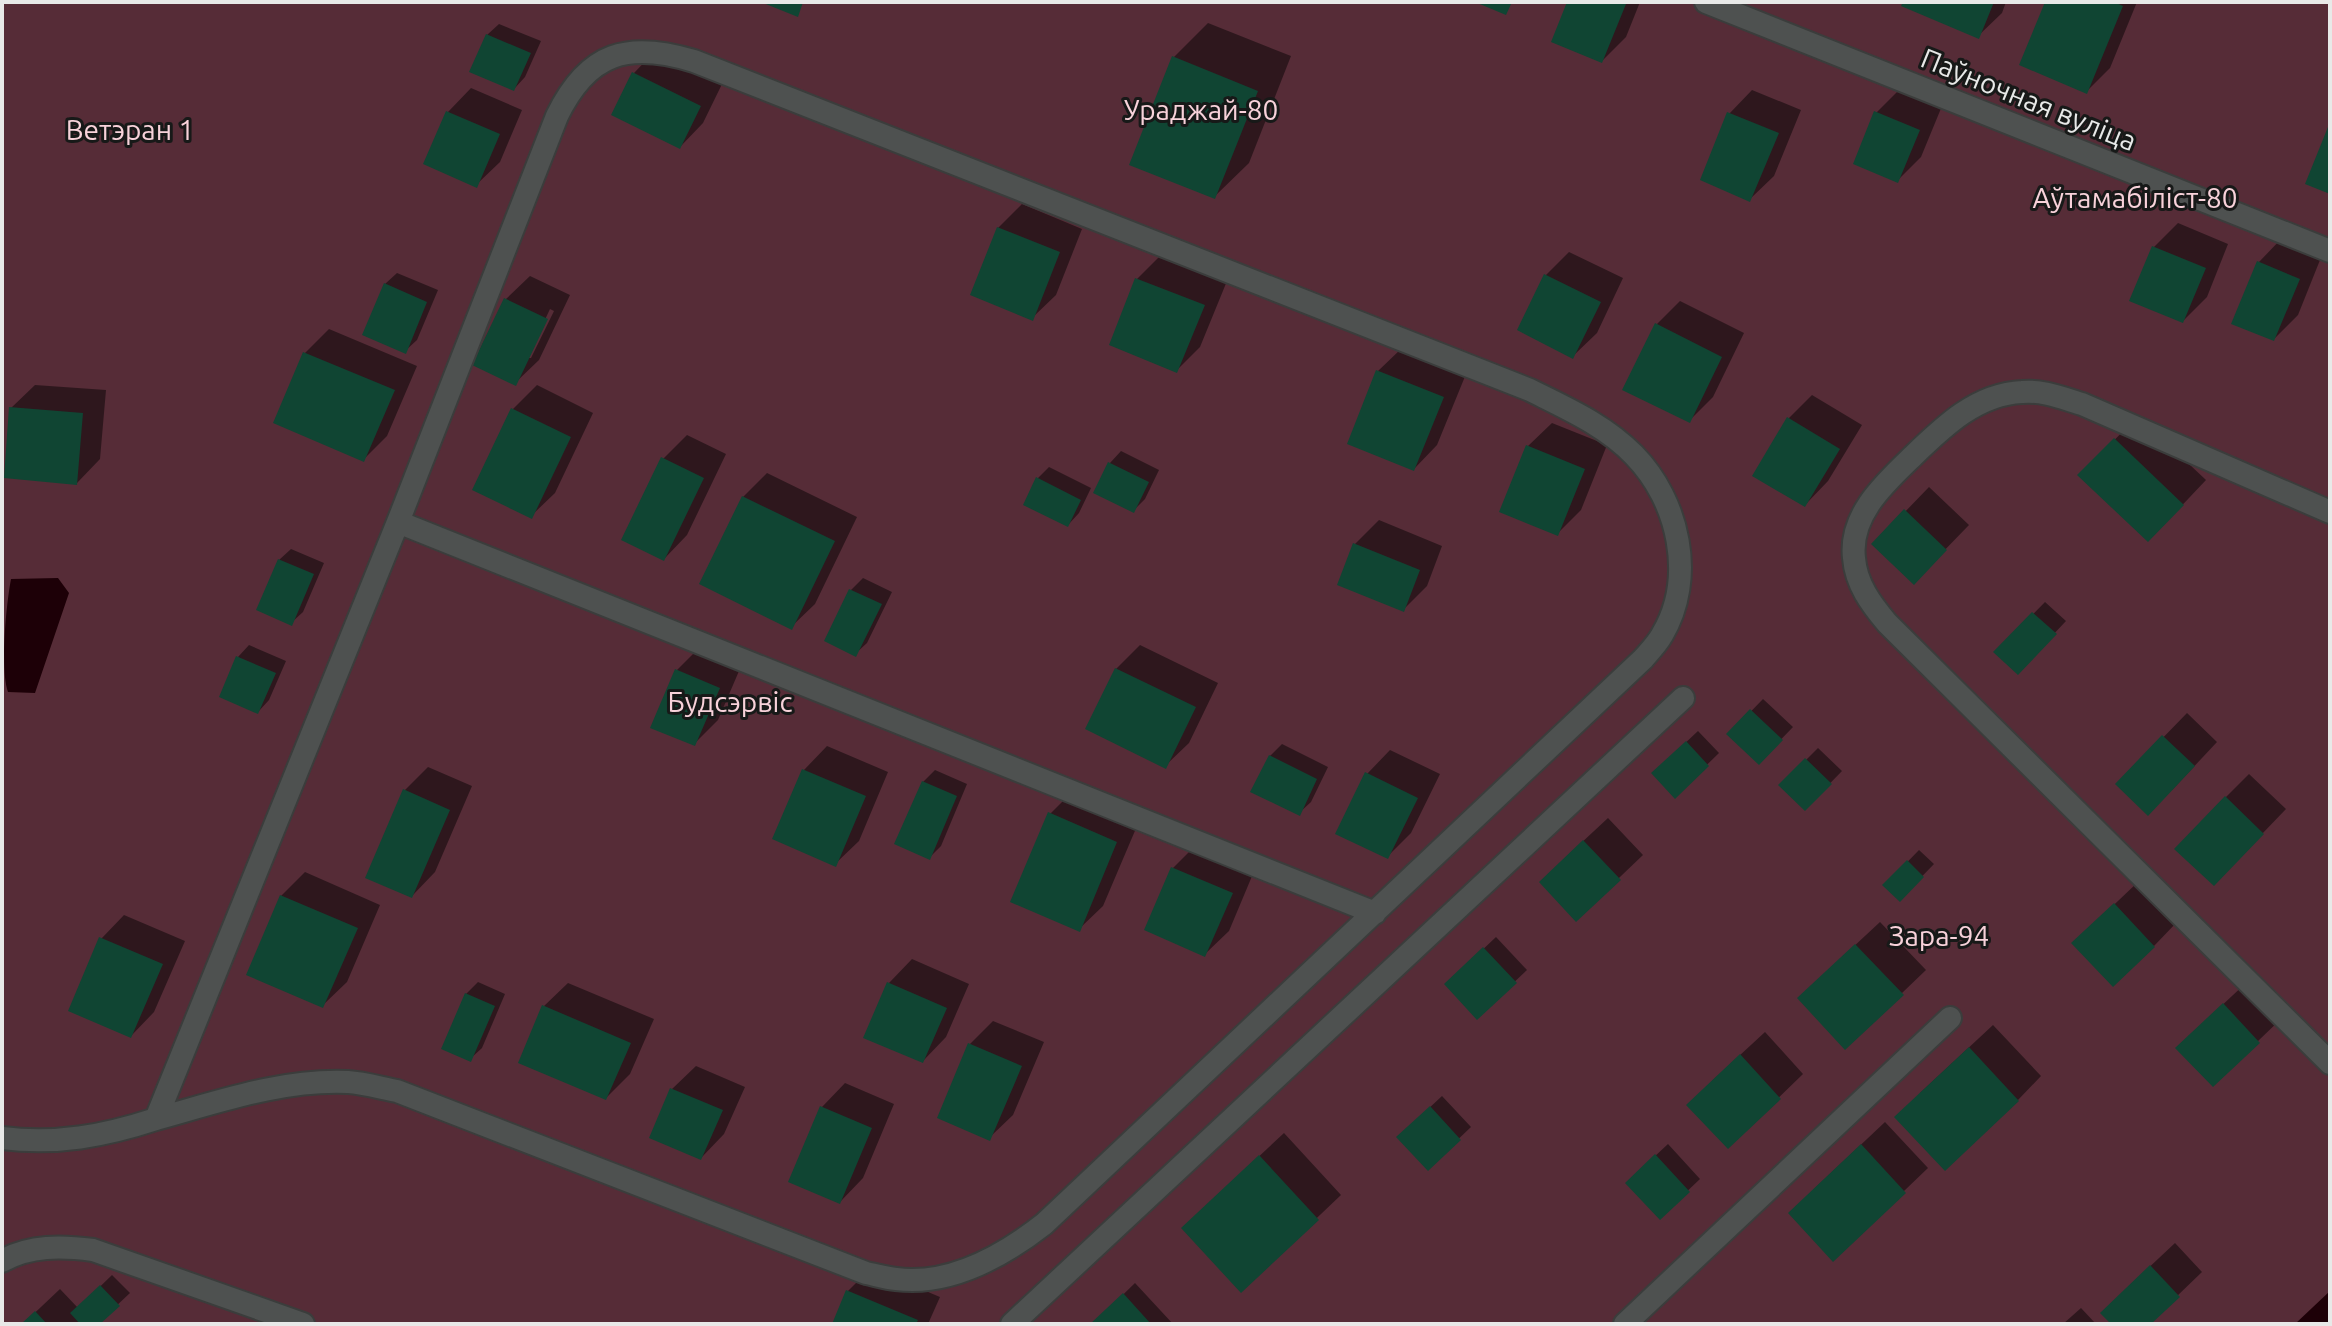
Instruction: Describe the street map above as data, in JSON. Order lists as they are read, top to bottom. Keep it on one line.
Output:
{"streets":{"lane":["Паўночная вуліца"]},"parks":["Ураджай-80","Ветэран 1","Аўтамабіліст-80","Будсэрвіс","Зара-94"]}
